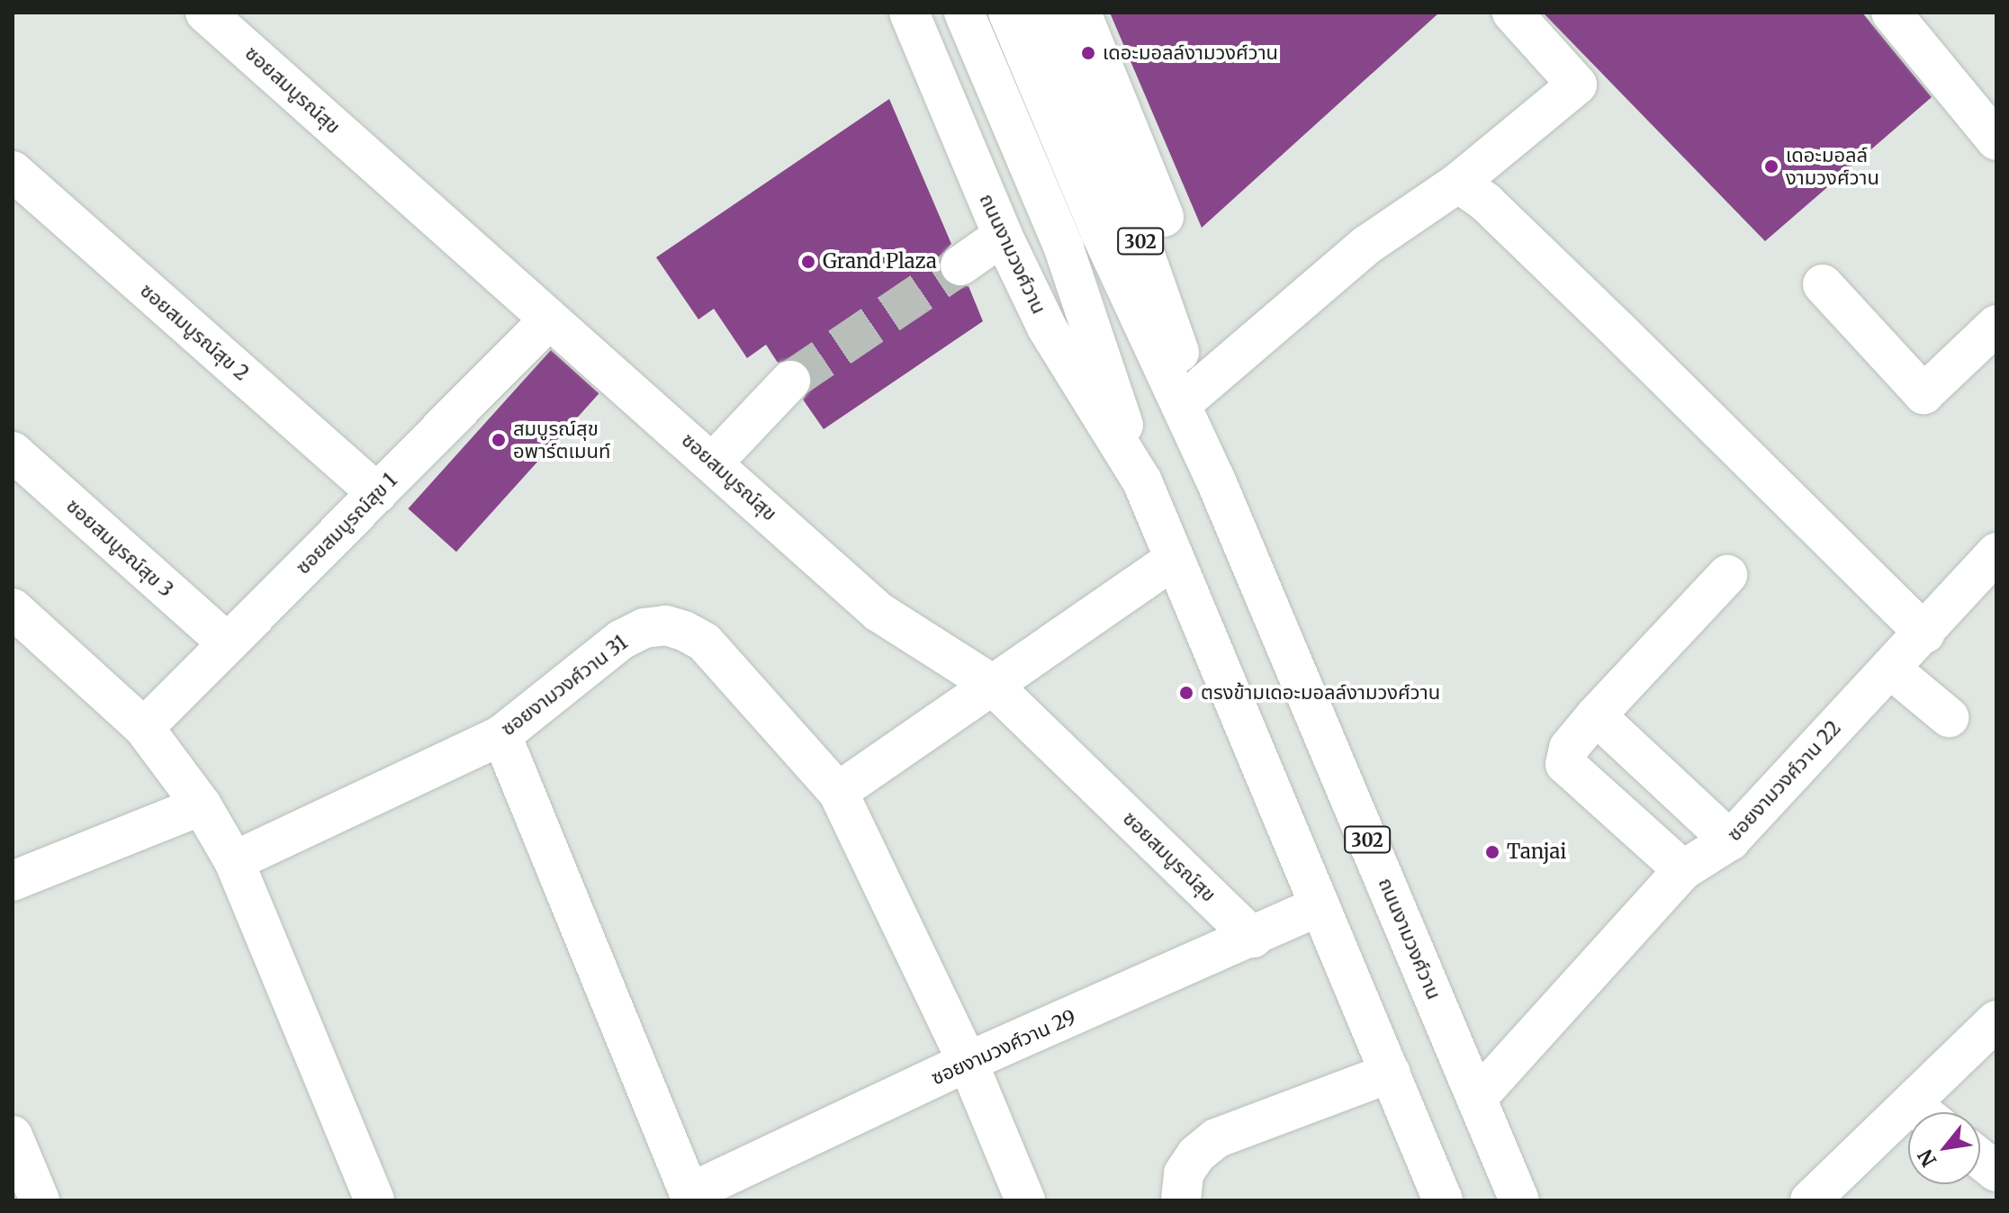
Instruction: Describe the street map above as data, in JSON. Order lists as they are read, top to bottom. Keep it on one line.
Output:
{"streets":{"street":["ซอยสมบูรณ์สุข","302","ถนนงามวงศ์วาน","ซอยสมบูรณ์สุข 2","ซอยสมบูรณ์สุข 1","ซอยสมบูรณ์สุข 3","ซอยงามวงศ์วาน 31","ซอยงามวงศ์วาน 22","ซอยงามวงศ์วาน 29"]},"crossings":[["ซอยสมบูรณ์สุข","ซอยสมบูรณ์สุข 1"],["ซอยสมบูรณ์สุข","ซอยงามวงศ์วาน 29"],["ถนนงามวงศ์วาน","ซอยงามวงศ์วาน 22"],["ถนนงามวงศ์วาน","ซอยงามวงศ์วาน 29"],["ซอยสมบูรณ์สุข 2","ซอยสมบูรณ์สุข 1"],["ซอยสมบูรณ์สุข 1","ซอยสมบูรณ์สุข 3"],["ซอยงามวงศ์วาน 31","ซอยงามวงศ์วาน 29"]],"places":["เดอะมอลล์งามวงศ์วาน","เดอะมอลล์ งามวงศ์วาน","Grand Plaza","สมบูรณ์สุข อพาร์ตเมนท์","ตรงข้ามเดอะมอลล์งามวงศ์วาน","Tanjai"],"north":"bottom left"}
